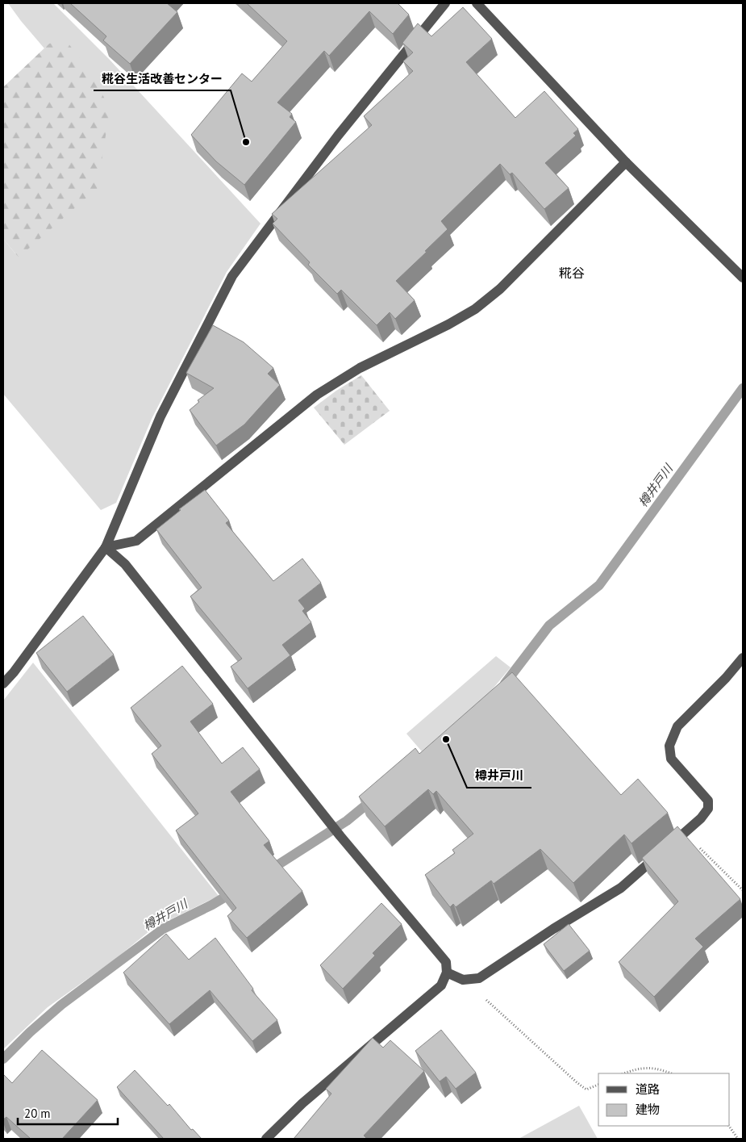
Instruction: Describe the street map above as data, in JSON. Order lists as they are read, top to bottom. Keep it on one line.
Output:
{"districts":["糀谷"],"water":["樽井戸川"],"places":["糀谷生活改善センター","樽井戸川"],"legend":["道路","建物"],"scale_bar":"20 m"}
